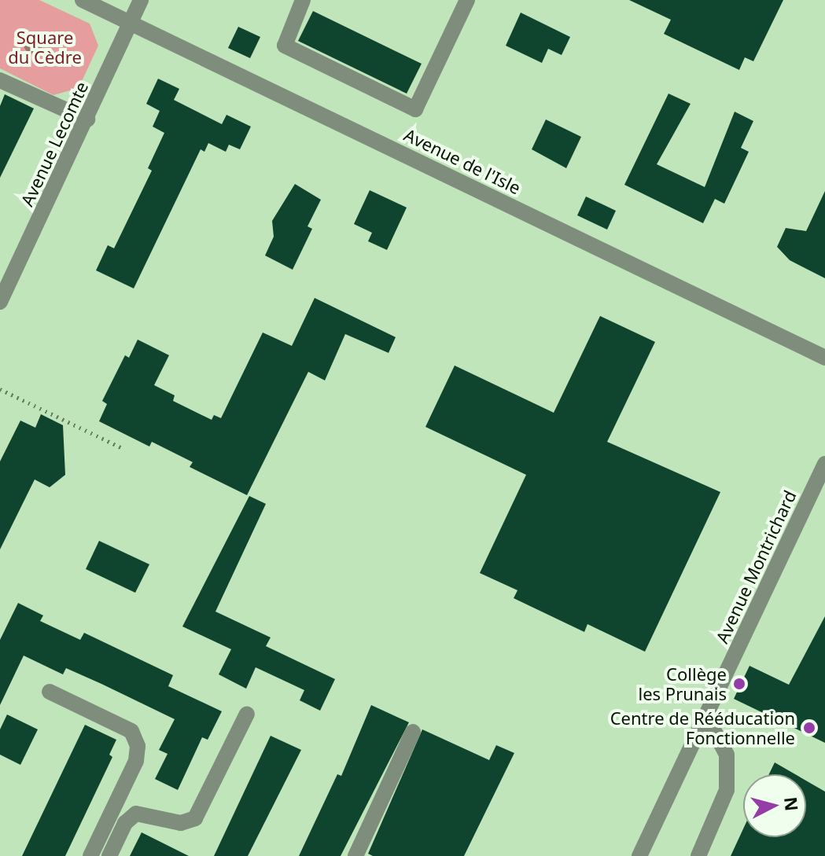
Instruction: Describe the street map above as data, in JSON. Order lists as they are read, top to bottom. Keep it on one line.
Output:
{"streets":{"street":["Avenue Lecomte","Avenue de l'Isle","Avenue Montrichard"]},"crossings":[["Avenue Lecomte","Avenue de l'Isle"]],"parks":["Square du Cèdre"],"places":["Collège les Prunais","Centre de Rééducation Fonctionnelle"],"north":"right"}
